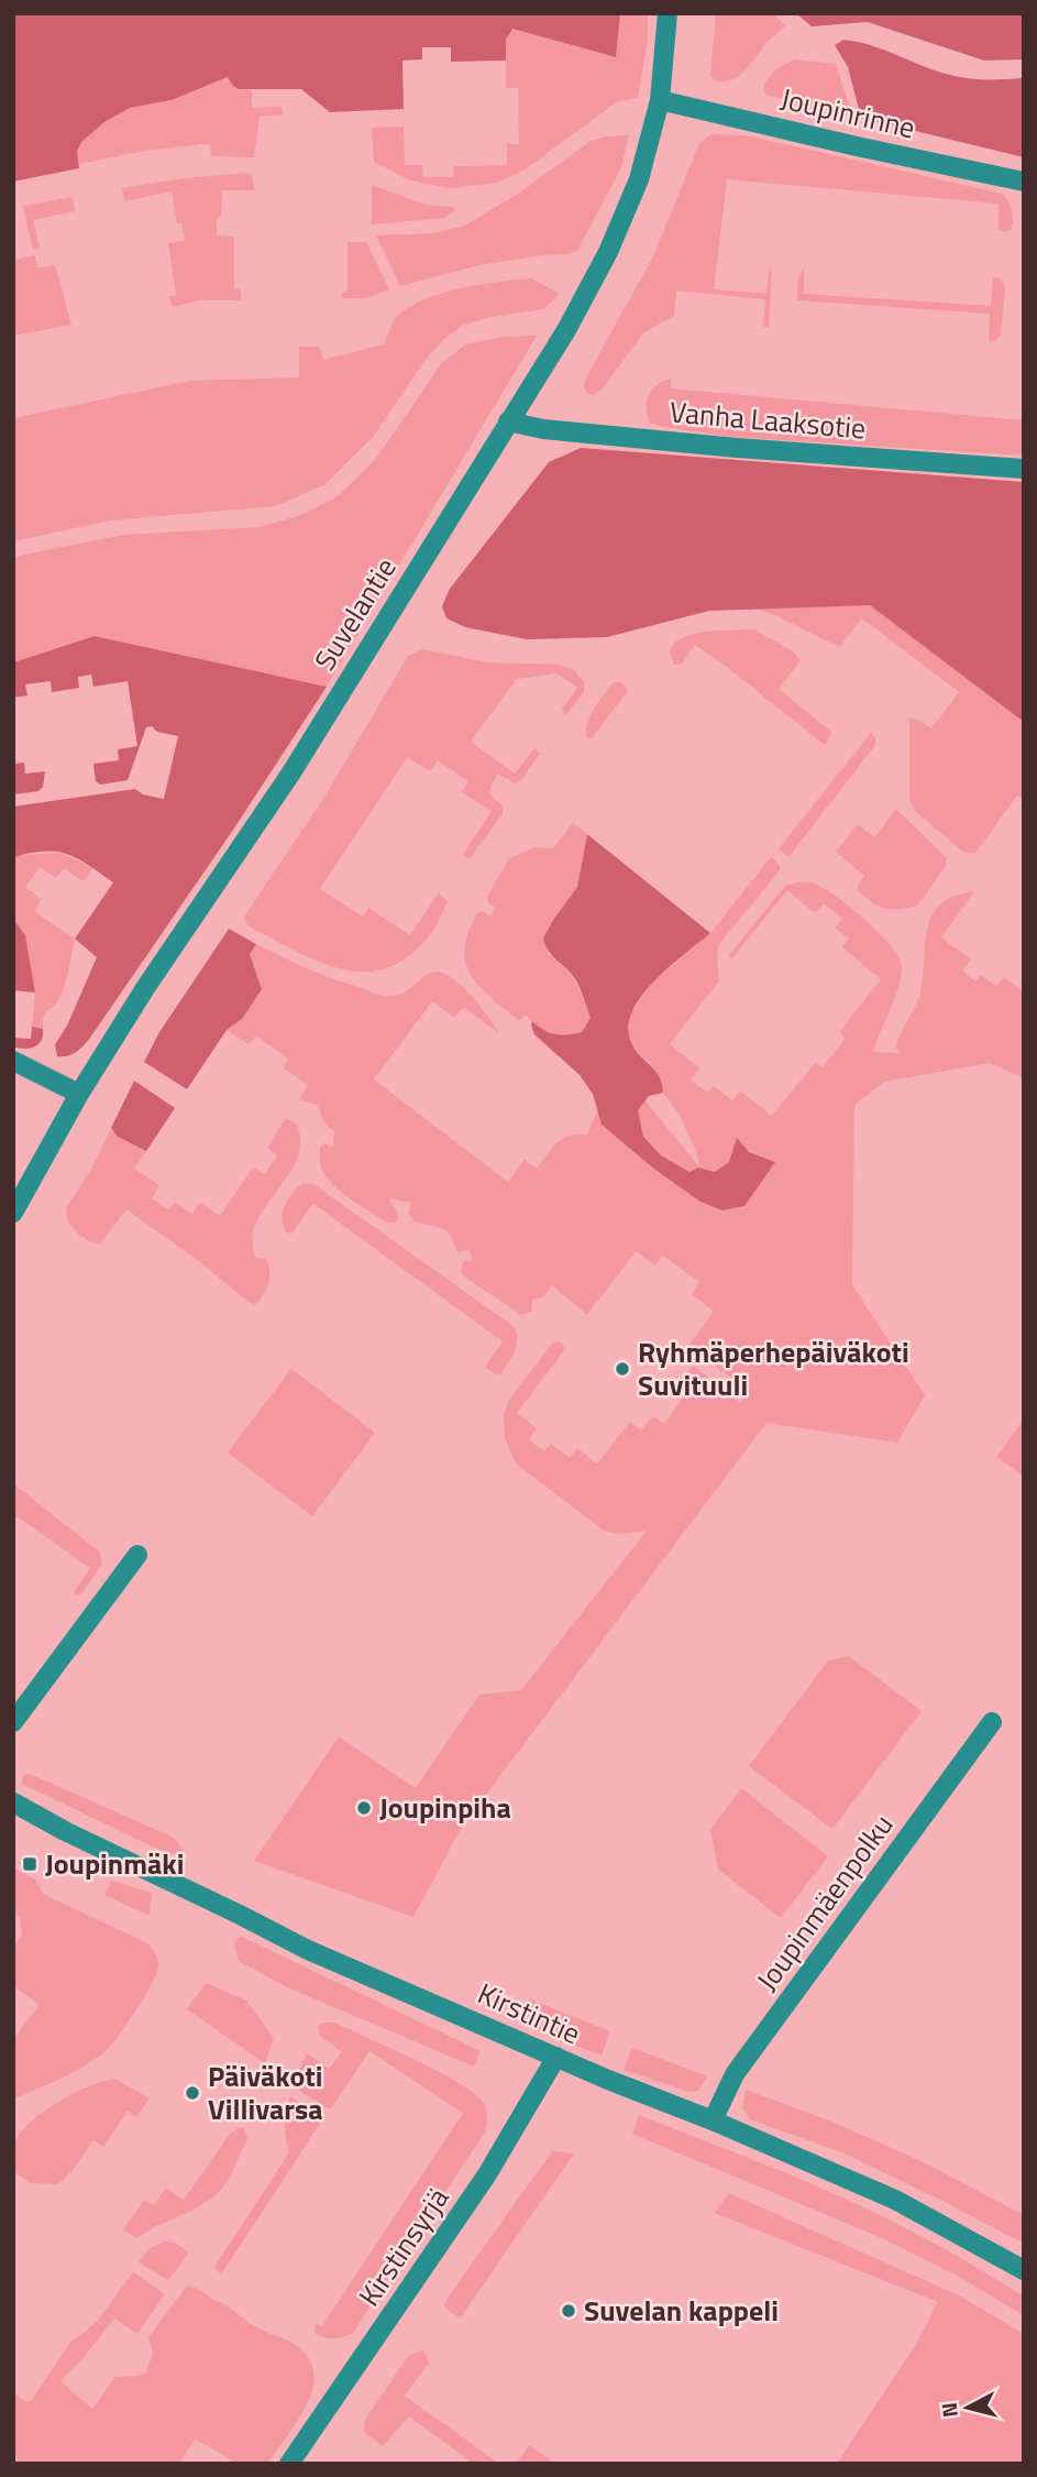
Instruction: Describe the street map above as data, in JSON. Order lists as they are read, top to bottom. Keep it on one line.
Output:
{"streets":{"street":["Joupinrinne","Vanha Laaksotie","Suvelantie","Joupinmäenpolku","Kirstintie","Kirstinsyrjä"]},"crossings":[["Joupinrinne","Suvelantie"],["Vanha Laaksotie","Suvelantie"],["Joupinmäenpolku","Kirstintie"],["Kirstintie","Kirstinsyrjä"]],"places":{"other":["Ryhmäperhepäiväkoti Suvituuli","Joupinpiha","Päiväkoti Villivarsa","Suvelan kappeli"],"transit":["Joupinmäki"]},"north":"left"}
